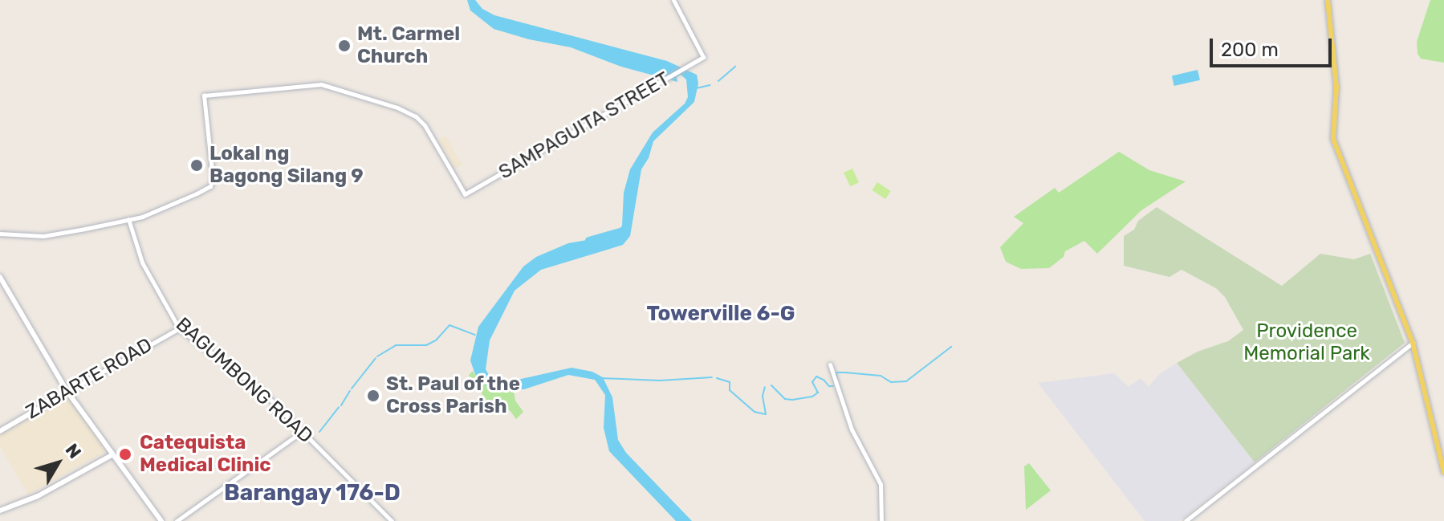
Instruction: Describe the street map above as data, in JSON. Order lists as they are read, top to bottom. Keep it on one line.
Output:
{"streets":{"main road":["ZABARTE ROAD"],"street":["SAMPAGUITA STREET","BAGUMBONG ROAD"]},"crossings":[["SAMPAGUITA STREET","BAGUMBONG ROAD"],["ZABARTE ROAD","BAGUMBONG ROAD"]],"districts":["Towerville 6-G","Barangay 176-D"],"parks":["Providence Memorial Park"],"places":["Mt. Carmel Church","Lokal ng Bagong Silang 9","St. Paul of the Cross Parish","Catequista Medical Clinic"],"scale_bar":"200 m","north":"top right"}
